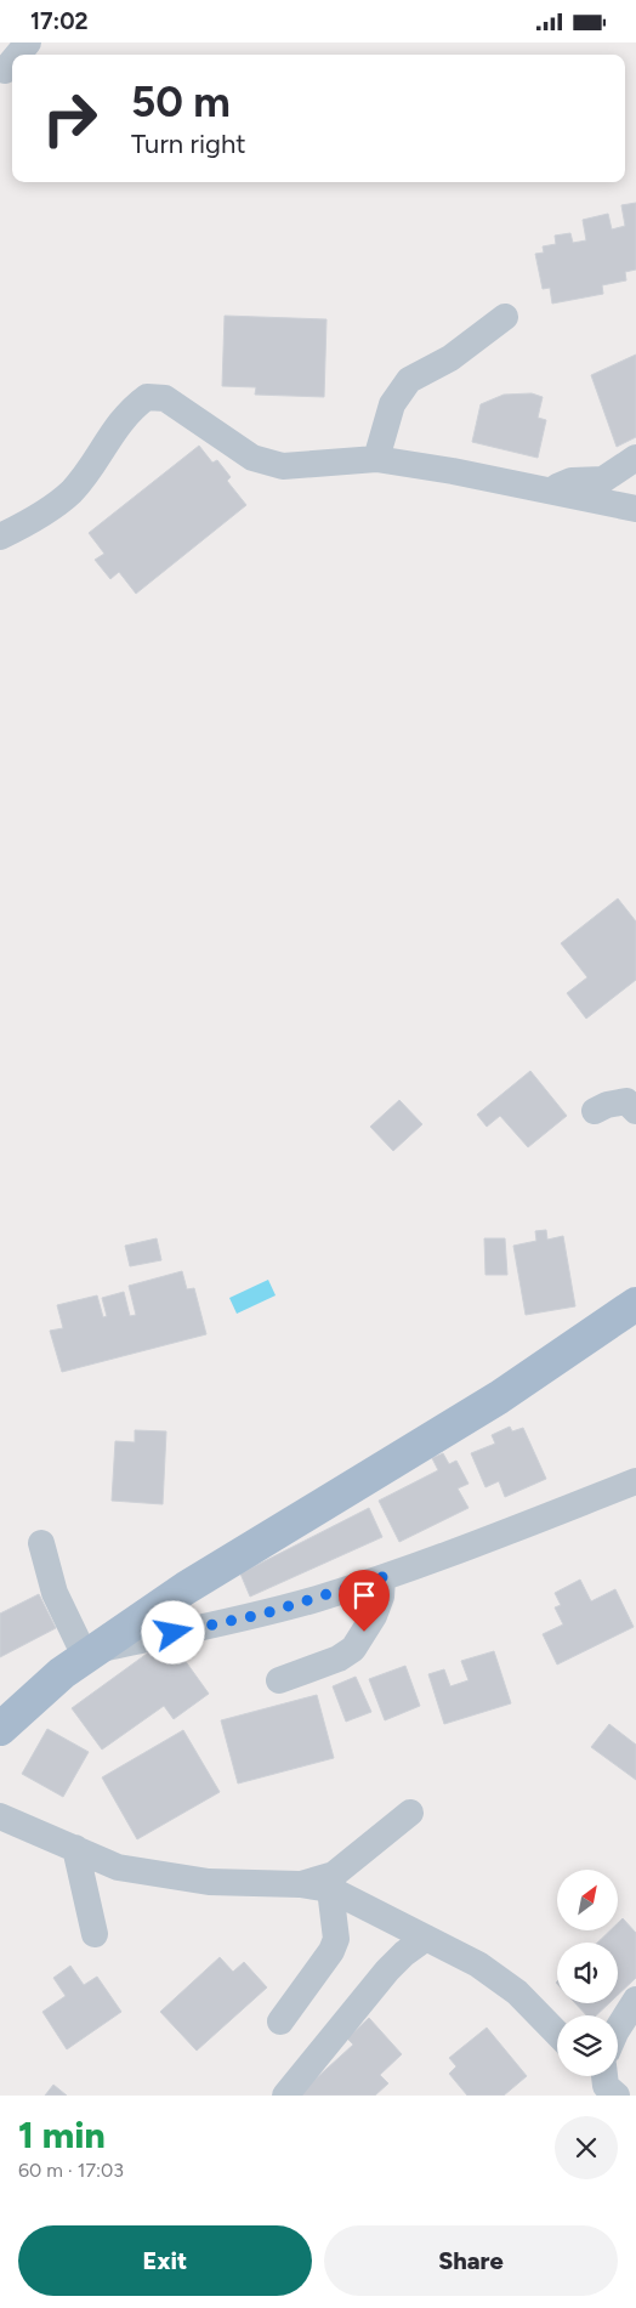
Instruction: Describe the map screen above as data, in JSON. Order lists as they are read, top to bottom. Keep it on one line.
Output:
{"north":"top right","page":{"status":"17:02","turn":["50 m","Turn right"],"heading":["1 min","60 m · 17:03"],"buttons":["Exit","Share"]}}
